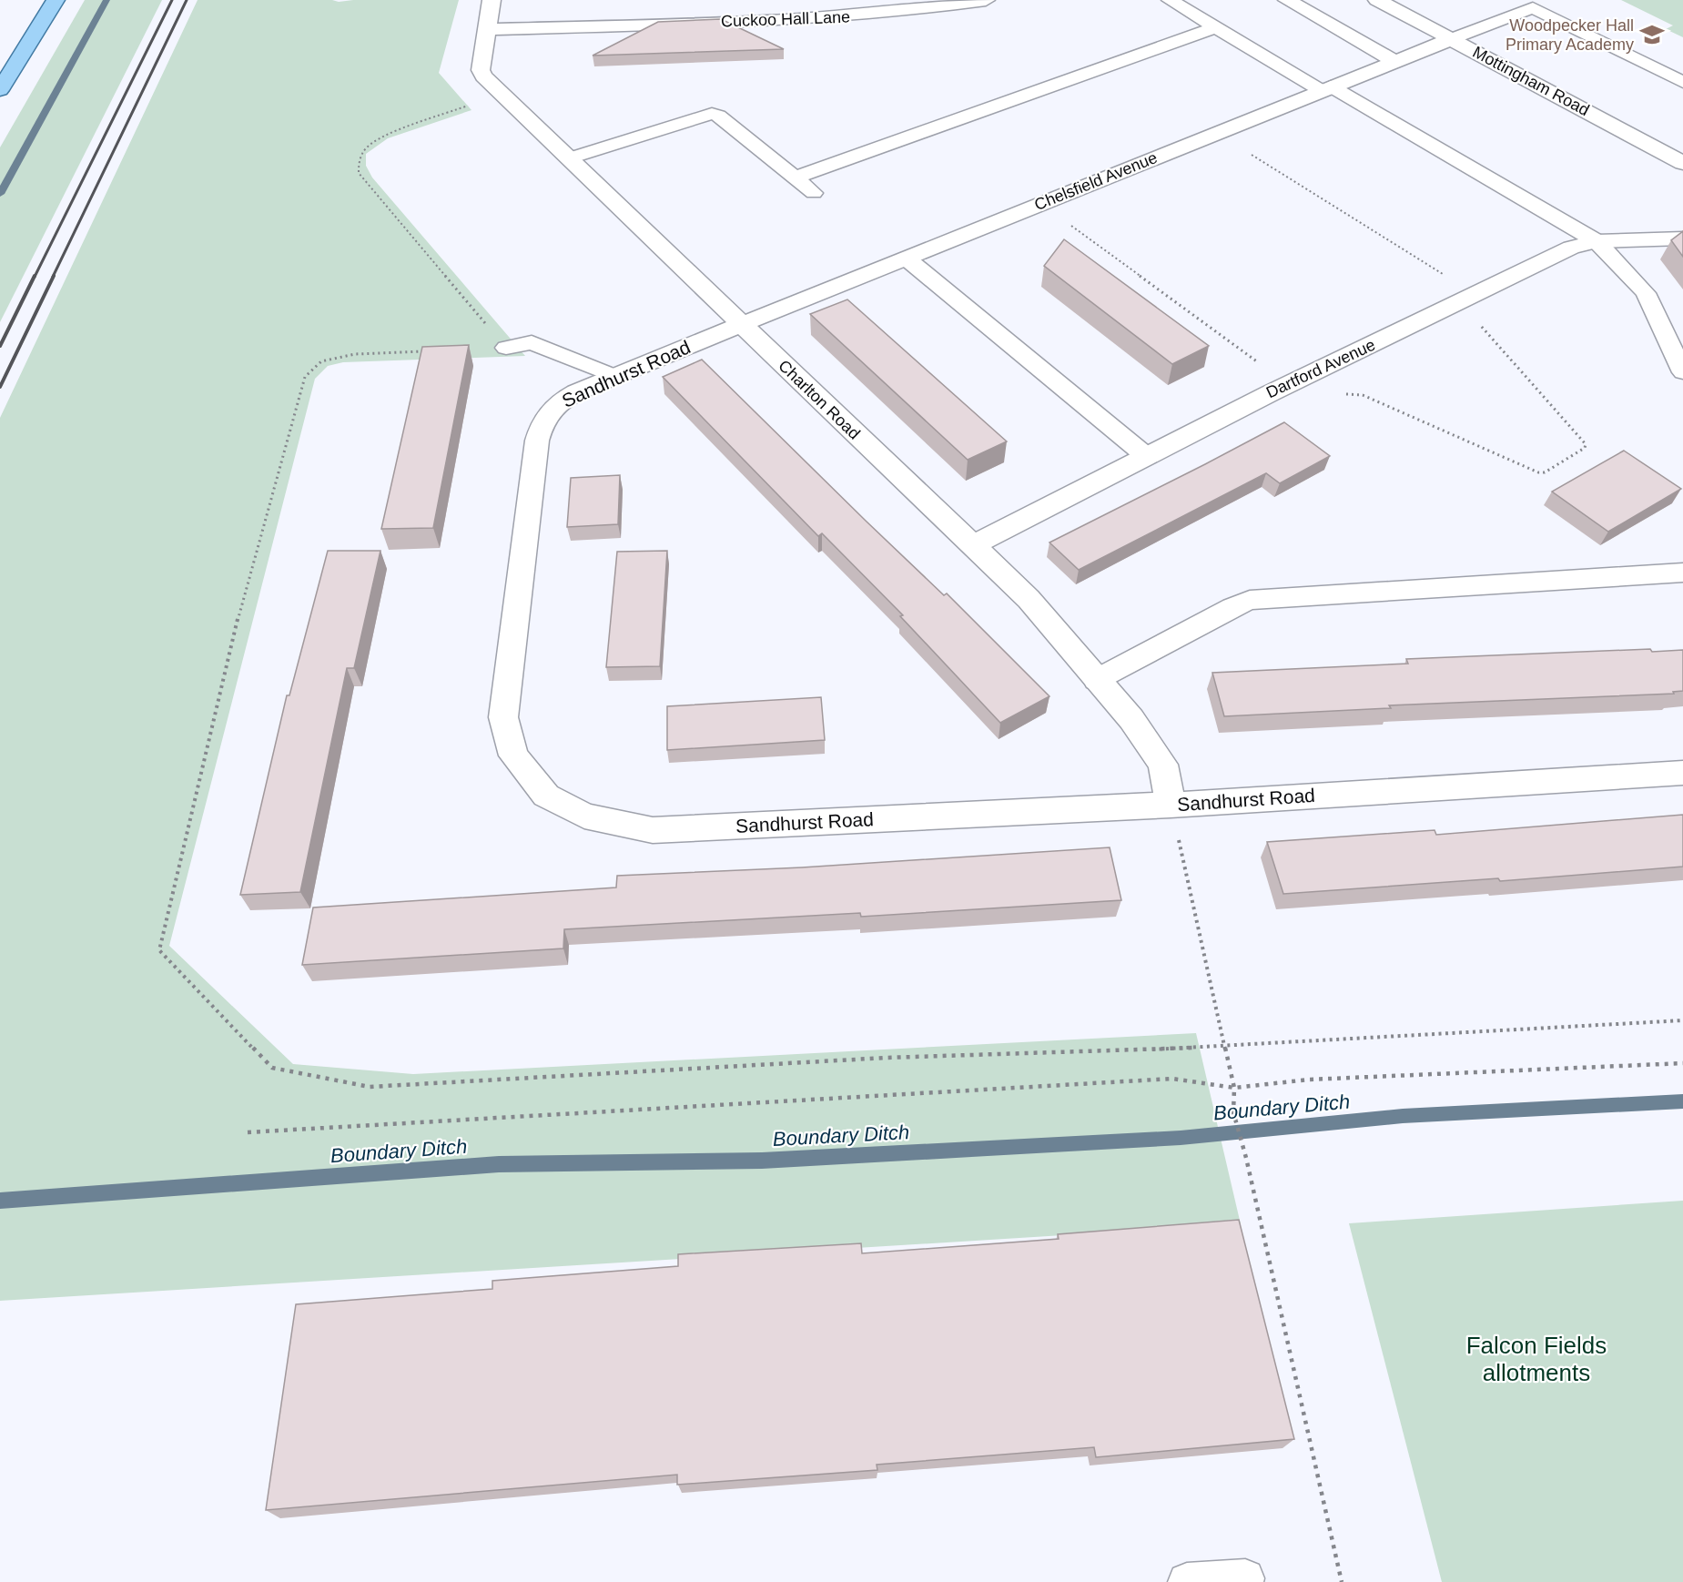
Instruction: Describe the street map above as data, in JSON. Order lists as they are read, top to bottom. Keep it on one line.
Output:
{"streets":{"street":["Cuckoo Hall Lane","Mottingham Road","Chelsfield Avenue","Dartford Avenue","Sandhurst Road","Charlton Road"]},"crossings":[["Cuckoo Hall Lane","Charlton Road"],["Mottingham Road","Chelsfield Avenue"],["Chelsfield Avenue","Sandhurst Road"],["Chelsfield Avenue","Charlton Road"],["Dartford Avenue","Charlton Road"],["Sandhurst Road","Charlton Road"]],"water":["Boundary Ditch"],"parks":["Falcon Fields allotments"],"places":{"school or university":["Woodpecker Hall Primary Academy"]}}
